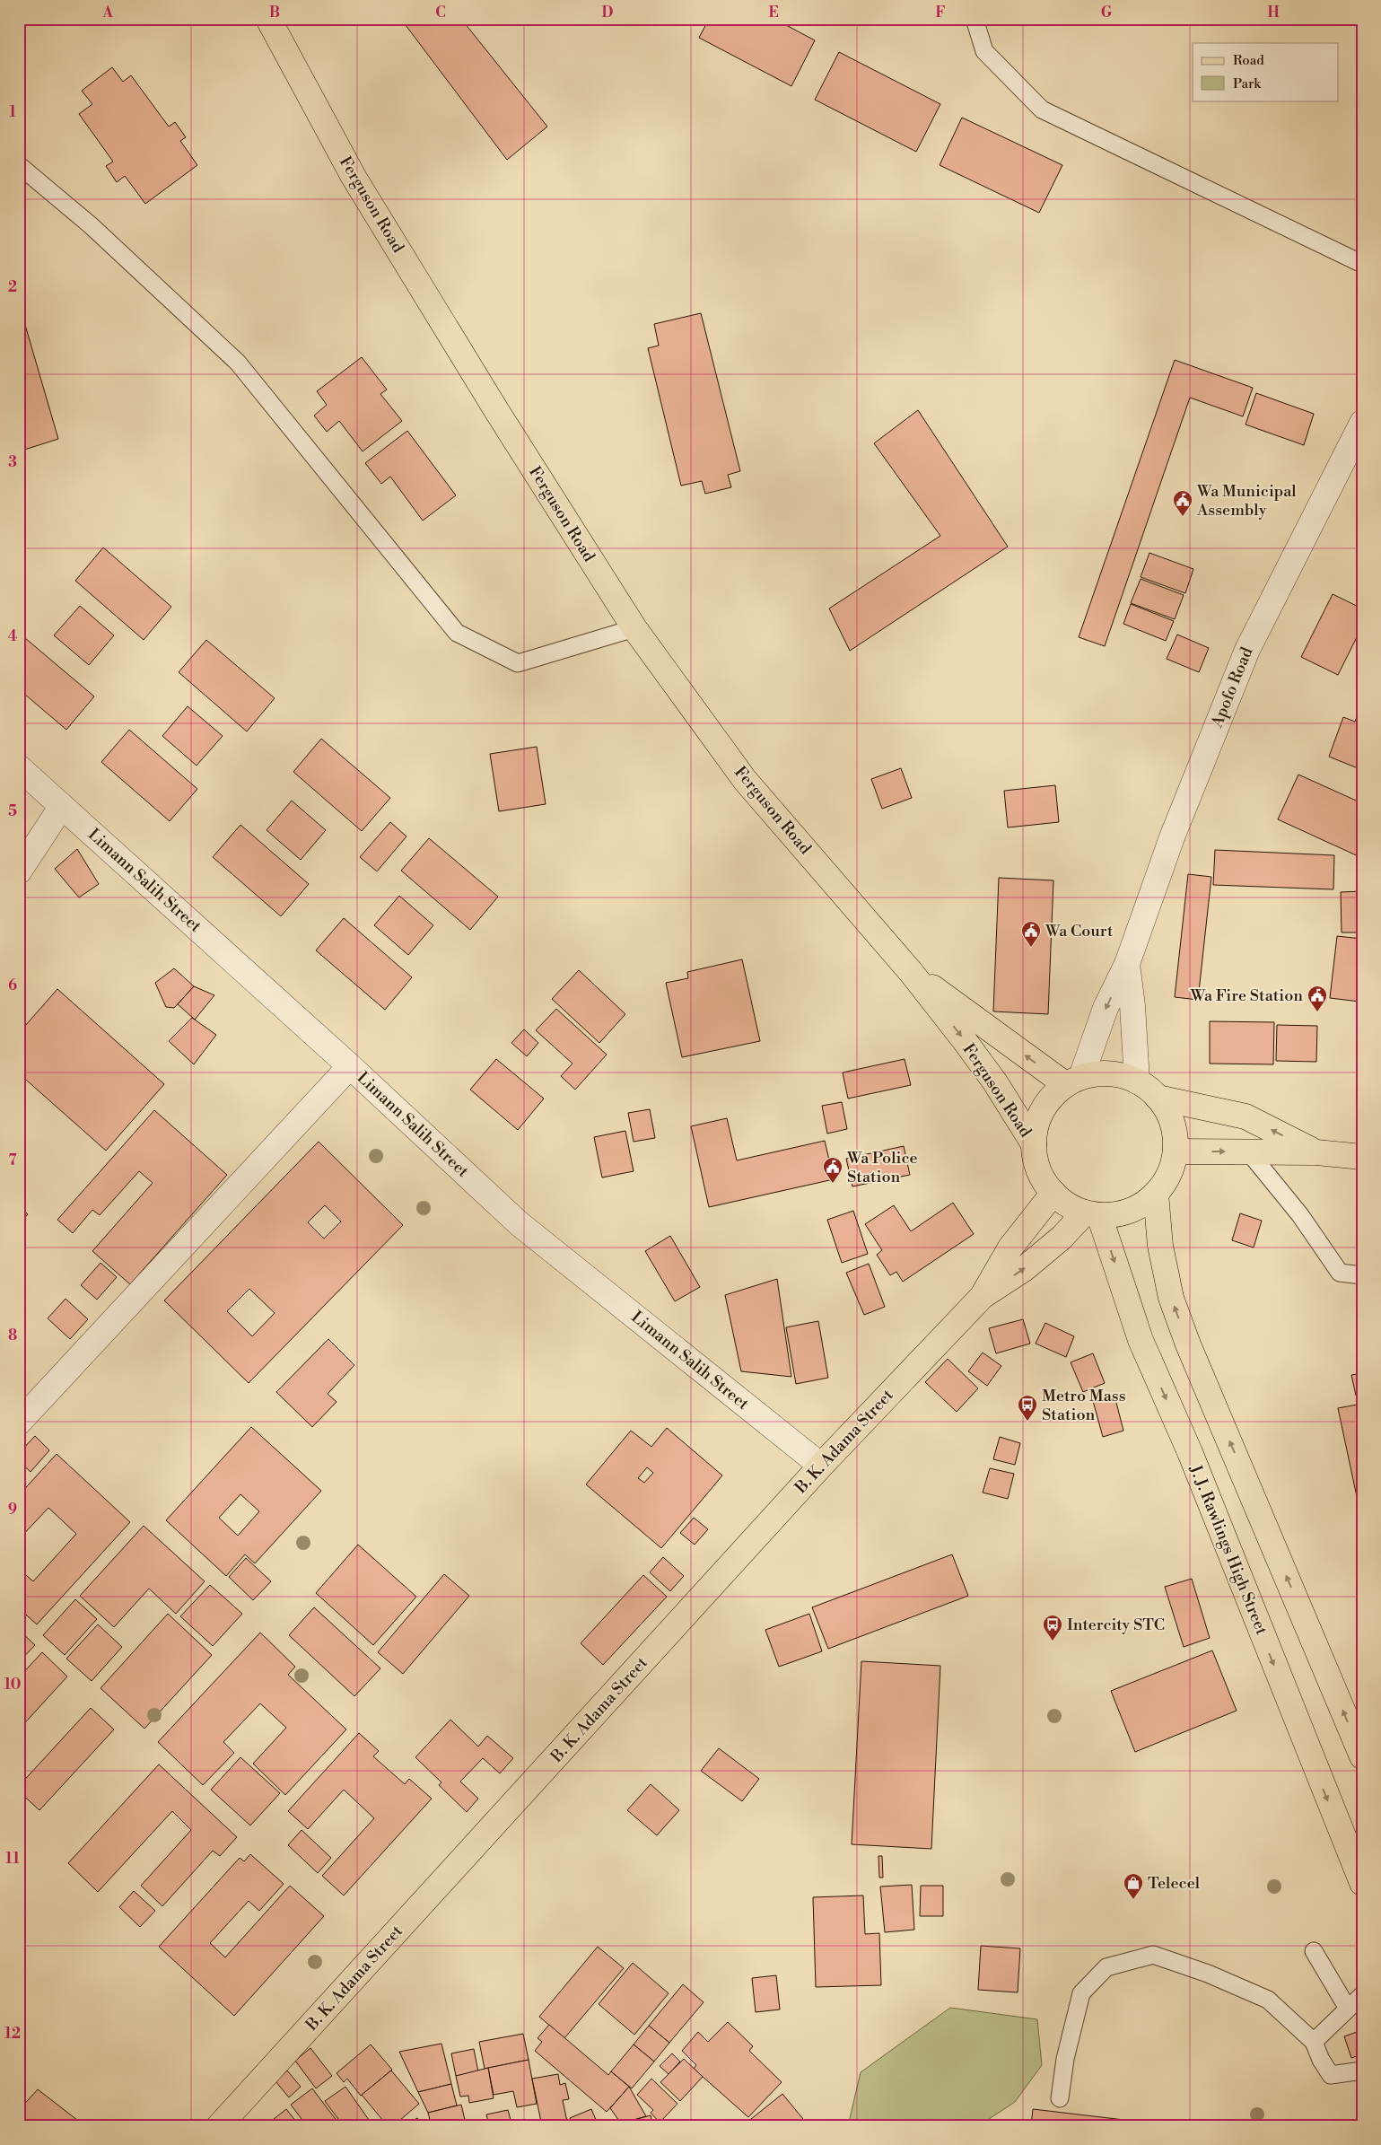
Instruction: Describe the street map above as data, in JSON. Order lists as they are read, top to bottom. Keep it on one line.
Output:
{"streets":{"main road":["Ferguson Road","B. K. Adama Street","J. J. Rawlings High Street"],"street":["Apofo Road","Limann Salih Street"]},"crossings":[["Ferguson Road","Apofo Road"],["Ferguson Road","B. K. Adama Street"],["Ferguson Road","J. J. Rawlings High Street"],["Apofo Road","B. K. Adama Street"],["Apofo Road","J. J. Rawlings High Street"],["Limann Salih Street","B. K. Adama Street"],["B. K. Adama Street","J. J. Rawlings High Street"]],"places":{"public building":["Wa Municipal Assembly","Wa Court","Wa Fire Station","Wa Police Station"],"bus stop":["Metro Mass Station","Intercity STC"],"shop":["Telecel"]},"legend":["Road","Park"],"grid":{"columns":["A","B","C","D","E","F","G","H"],"rows":["1","2","3","4","5","6","7","8","9","10","11","12"]}}
